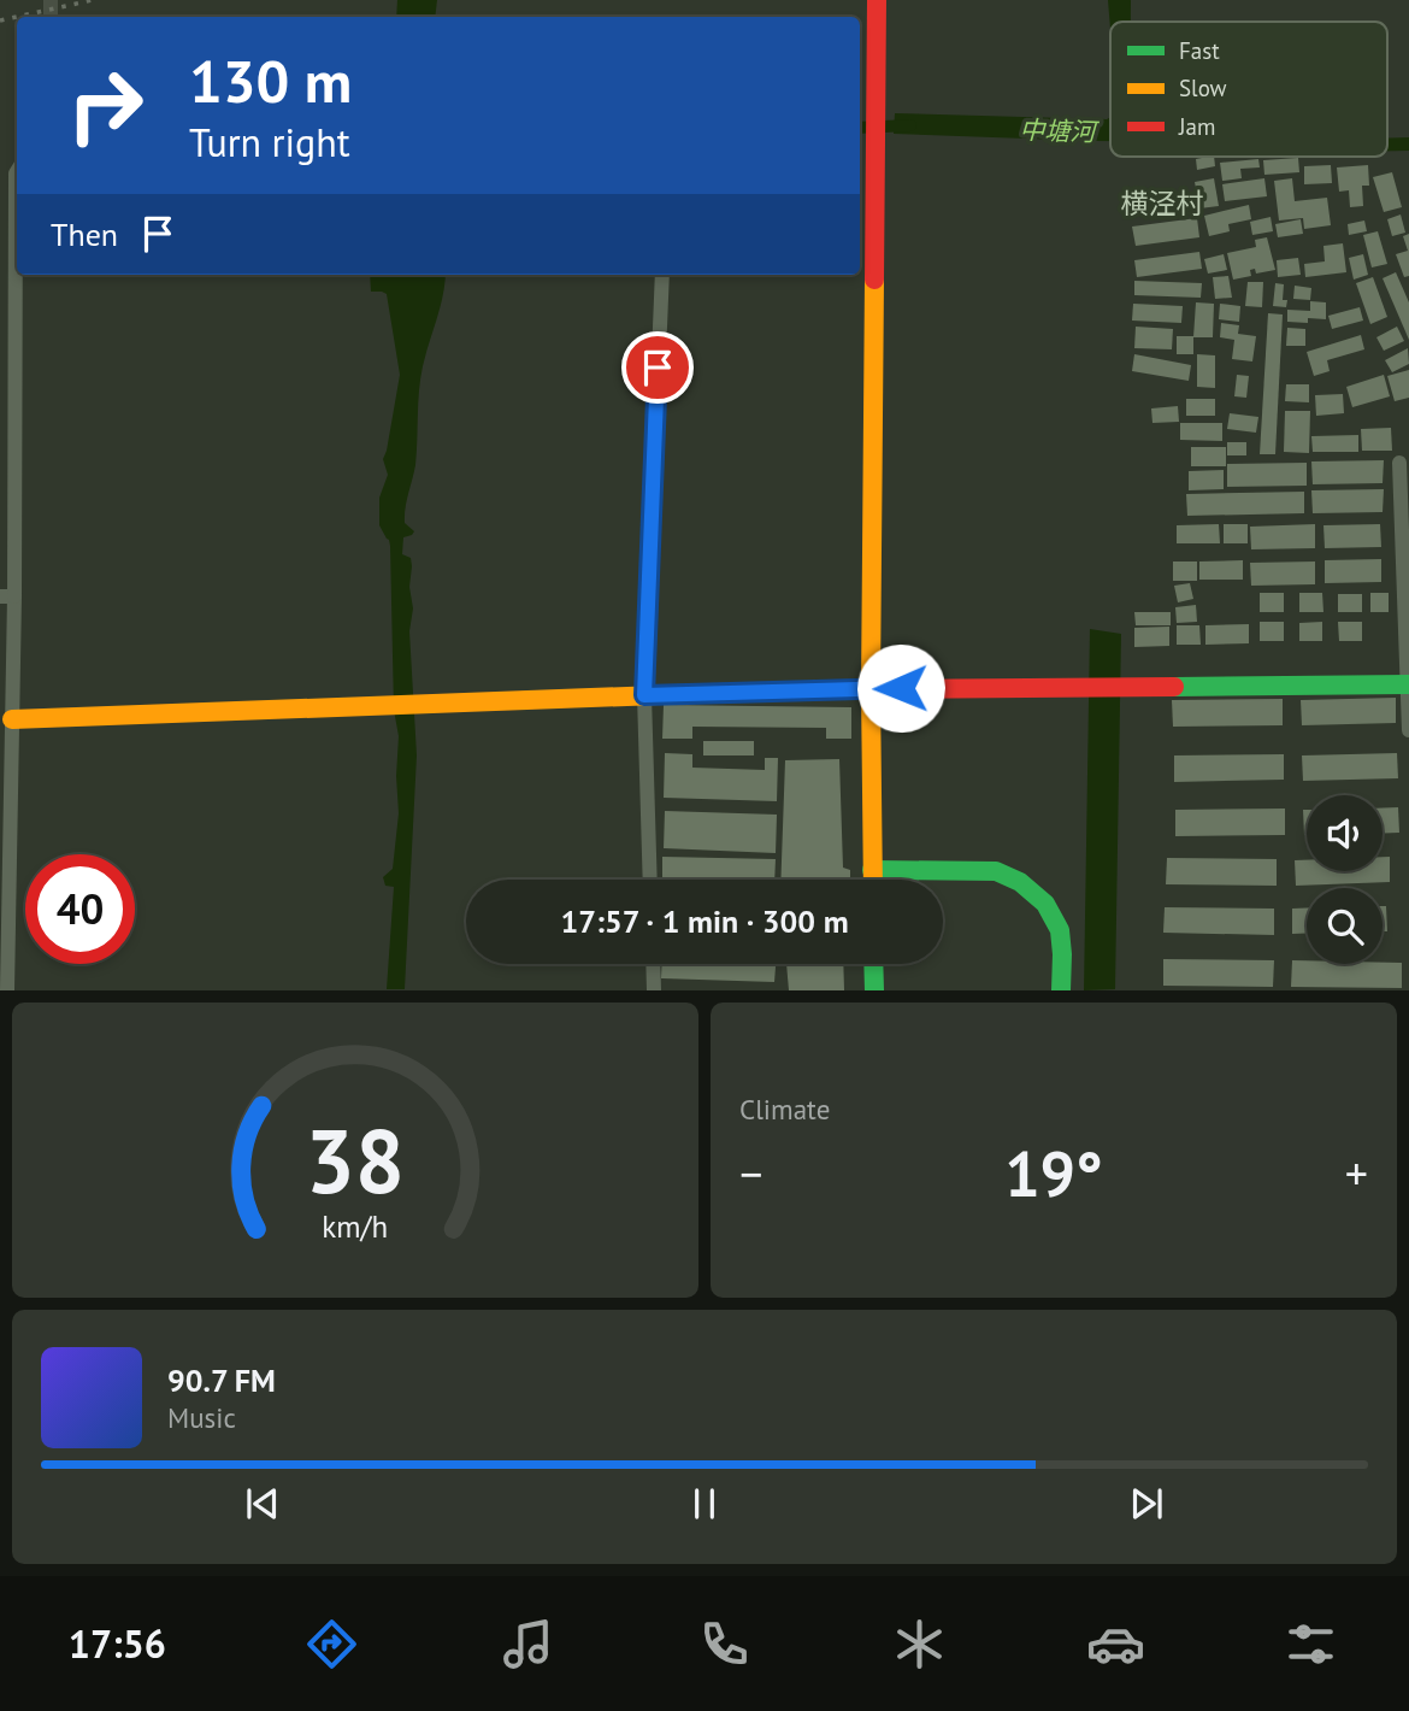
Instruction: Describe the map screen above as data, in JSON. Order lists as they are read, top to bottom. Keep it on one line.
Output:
{"districts":["横泾村"],"water":["中塘河"],"legend":["Fast","Slow","Jam"],"page":{"turn":["130 m","Turn right"],"then":"Then","limit":"40","trip":"17:57 · 1 min · 300 m","tile":"Climate","heat":["−","19°","+"],"song":["90.7 FM","Music"],"tabs":"17:56","gauge":["38","km/h"]}}
